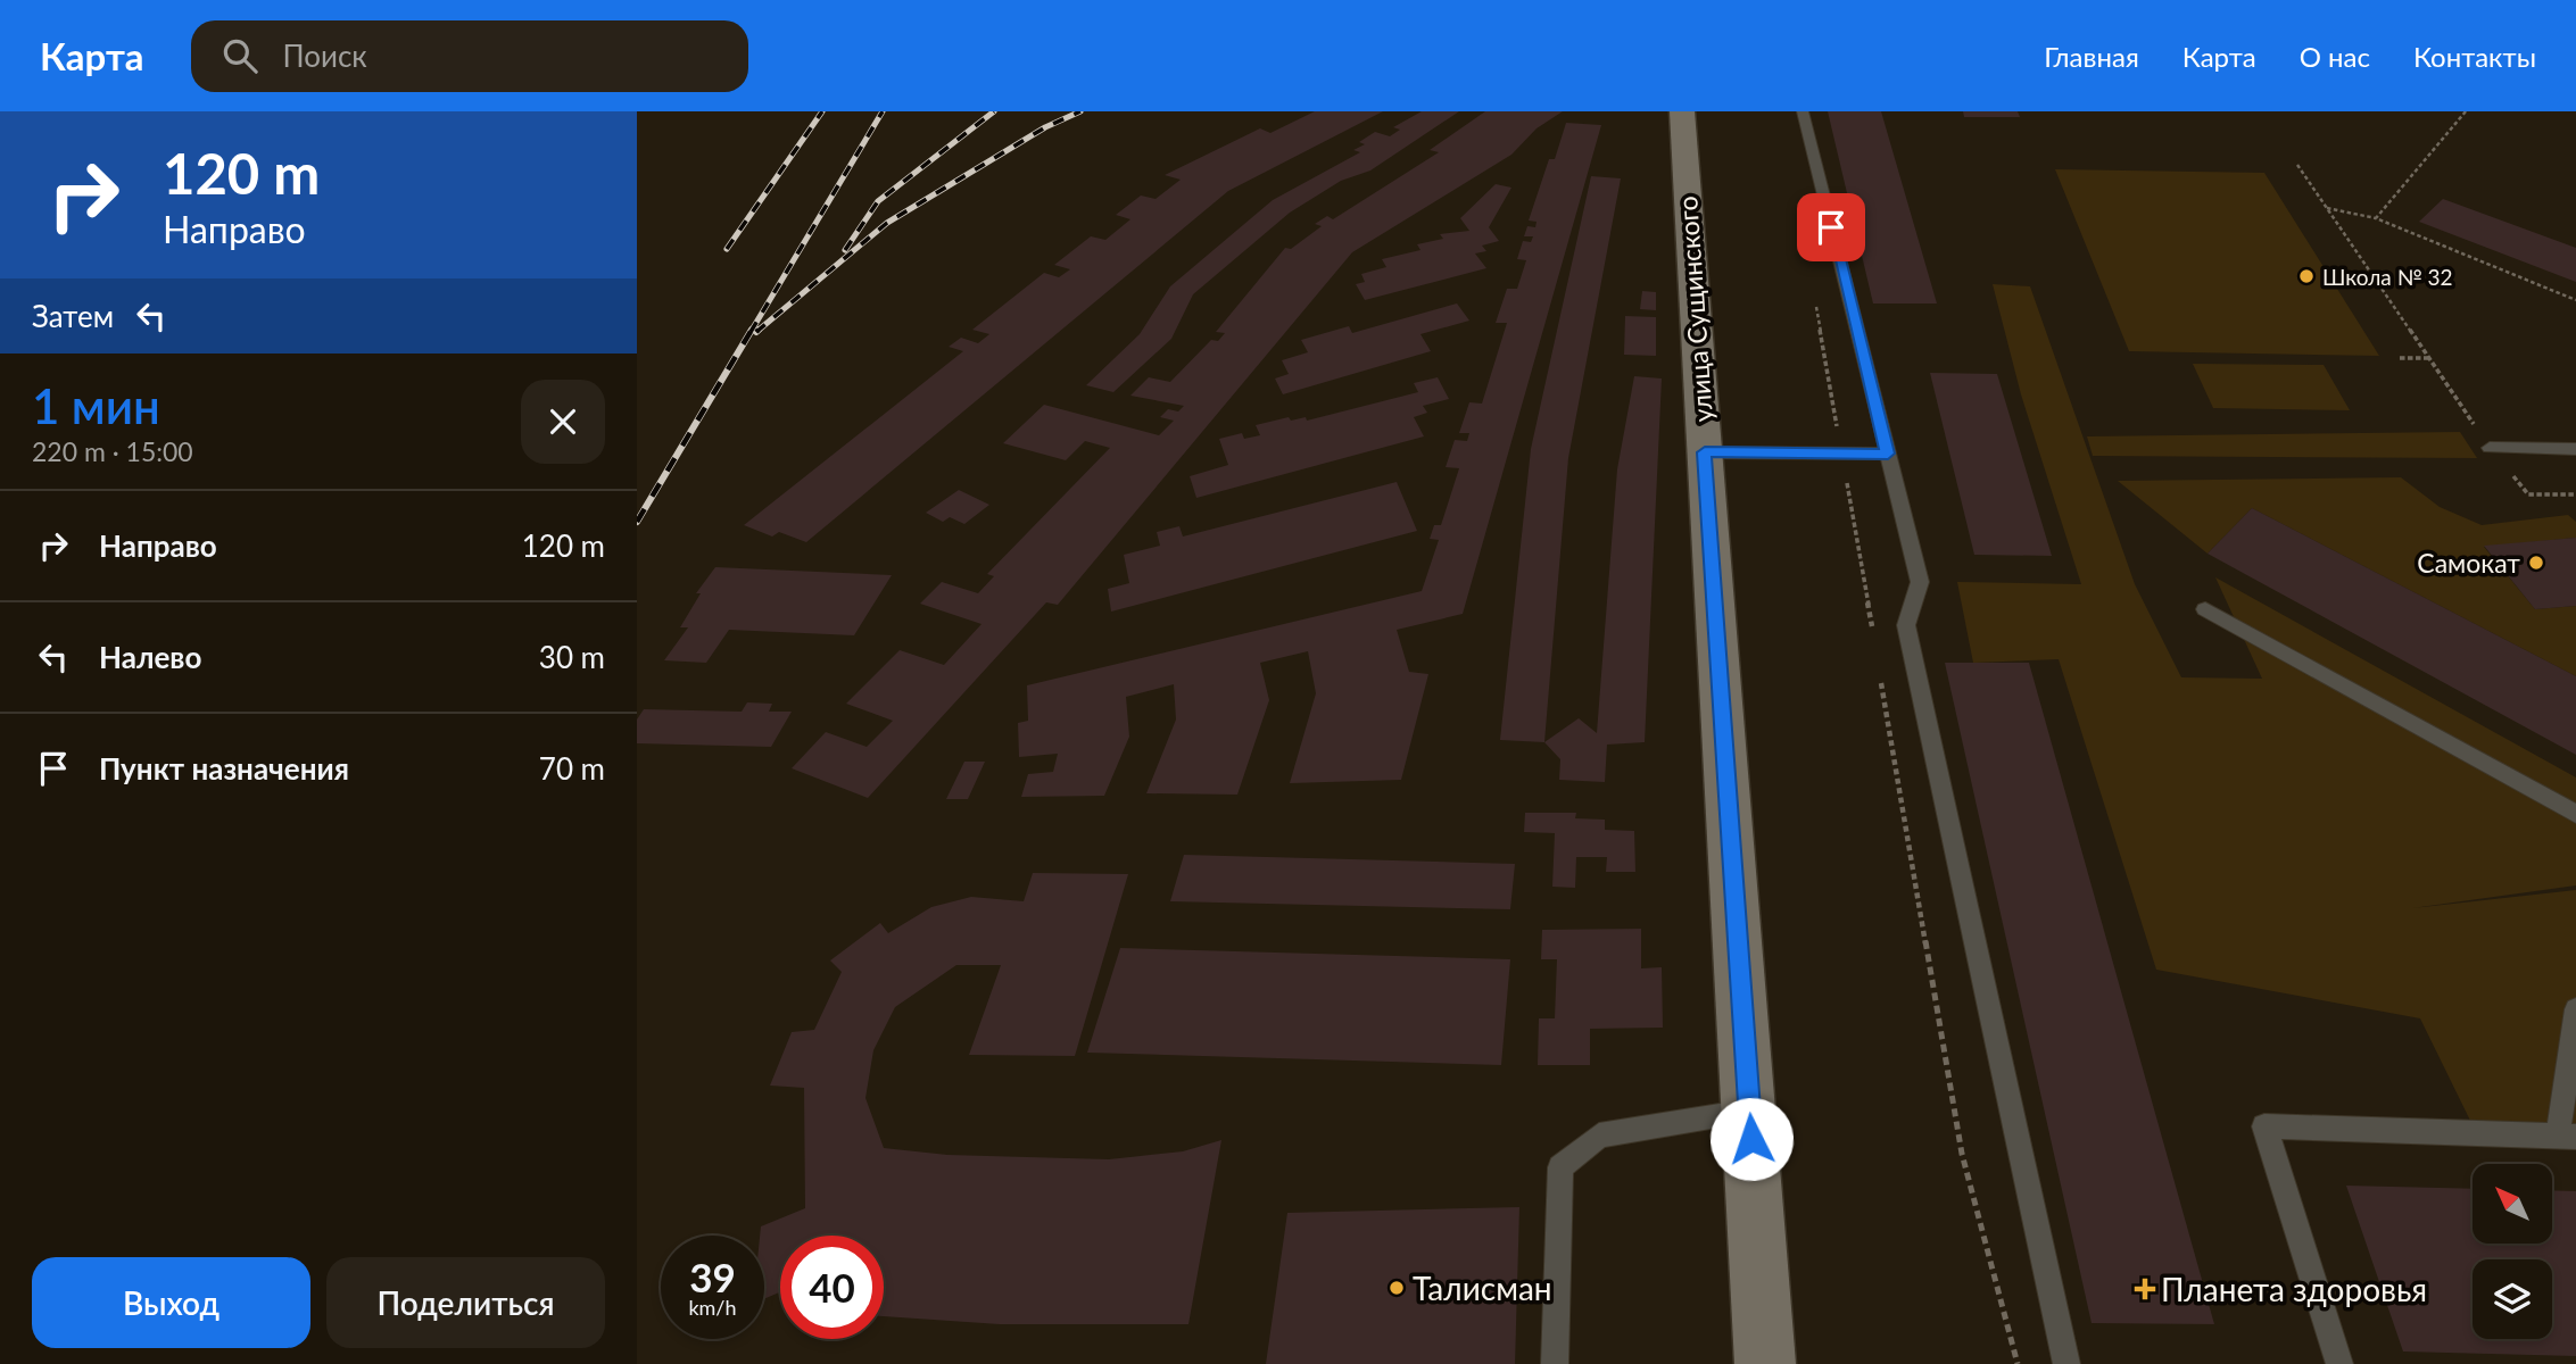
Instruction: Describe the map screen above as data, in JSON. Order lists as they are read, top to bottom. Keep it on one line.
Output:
{"streets":{"street":["улица Сущинского"]},"places":{"other":["Школа № 32","Самокат","Талисман"],"health":["Планета здоровья"]},"north":"top left","page":{"header":"Карта","search":"Поиск","nav":["Главная","Карта","О нас","Контакты"],"turn":["120 m","Направо"],"then":"Затем","heading":["1 мин","220 m · 15:00"],"list":[{"name":"Направо","value":"120 m"},{"name":"Налево","value":"30 m"},{"name":"Пункт назначения","value":"70 m"}],"speed":"39 km/h","limit":"40","buttons":["Выход","Поделиться"]}}
